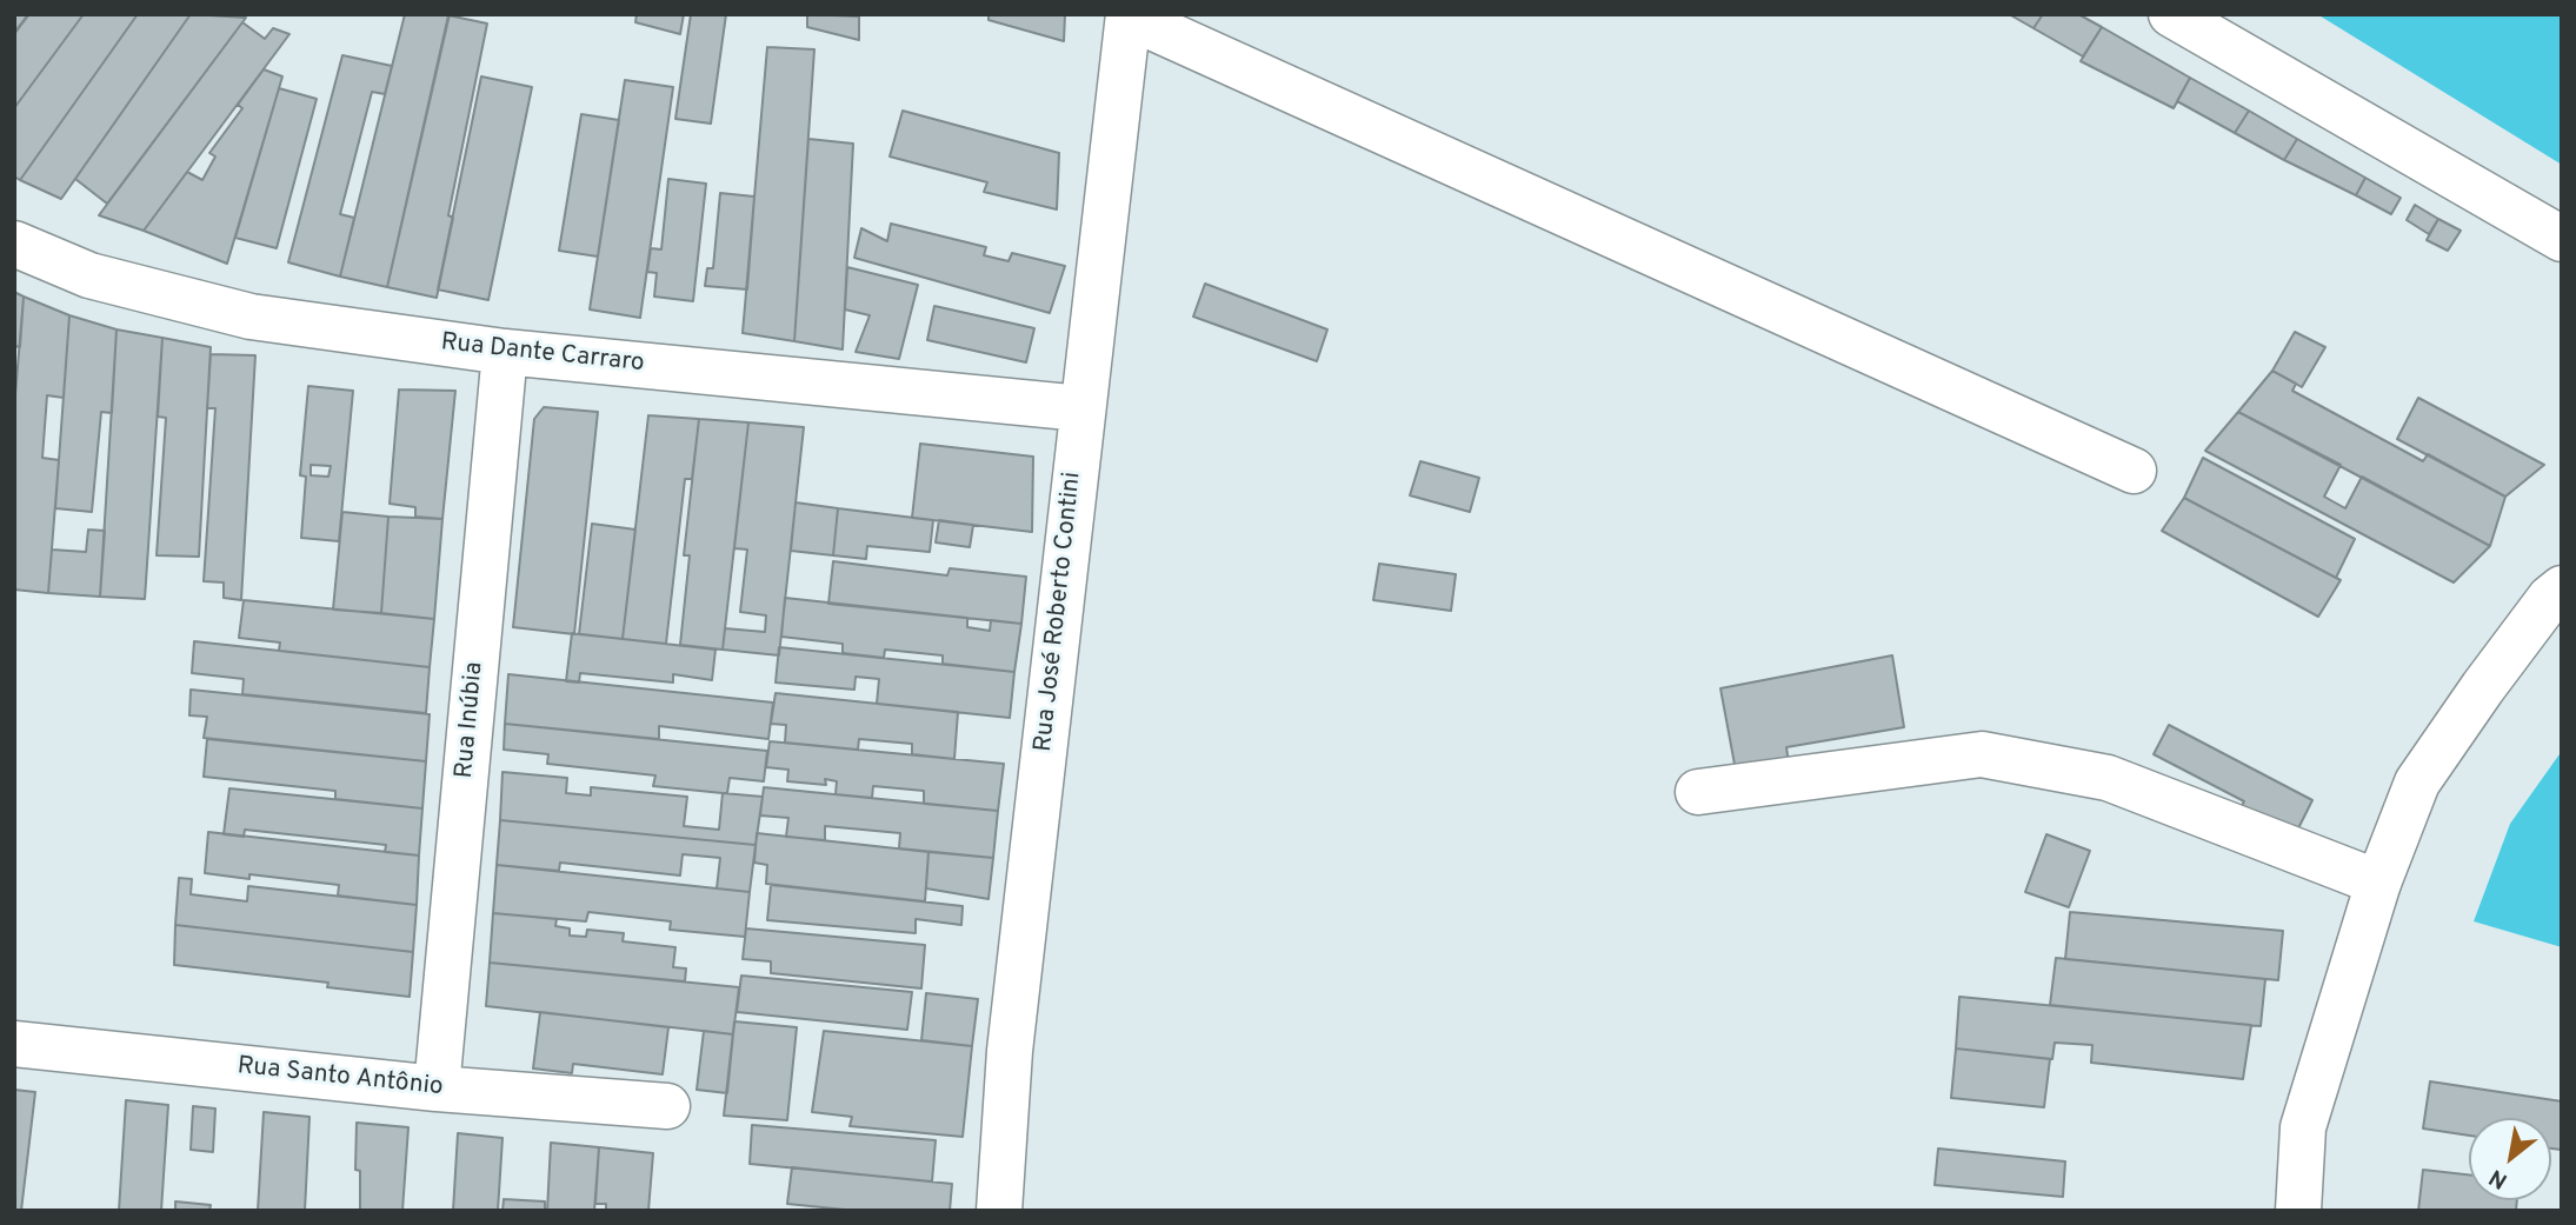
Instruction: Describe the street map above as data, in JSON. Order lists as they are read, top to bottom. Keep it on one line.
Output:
{"streets":{"street":["Rua Dante Carraro","Rua José Roberto Contini","Rua Inúbia","Rua Santo Antônio"]},"crossings":[["Rua Dante Carraro","Rua José Roberto Contini"],["Rua Dante Carraro","Rua Inúbia"],["Rua Inúbia","Rua Santo Antônio"]],"north":"bottom left"}
